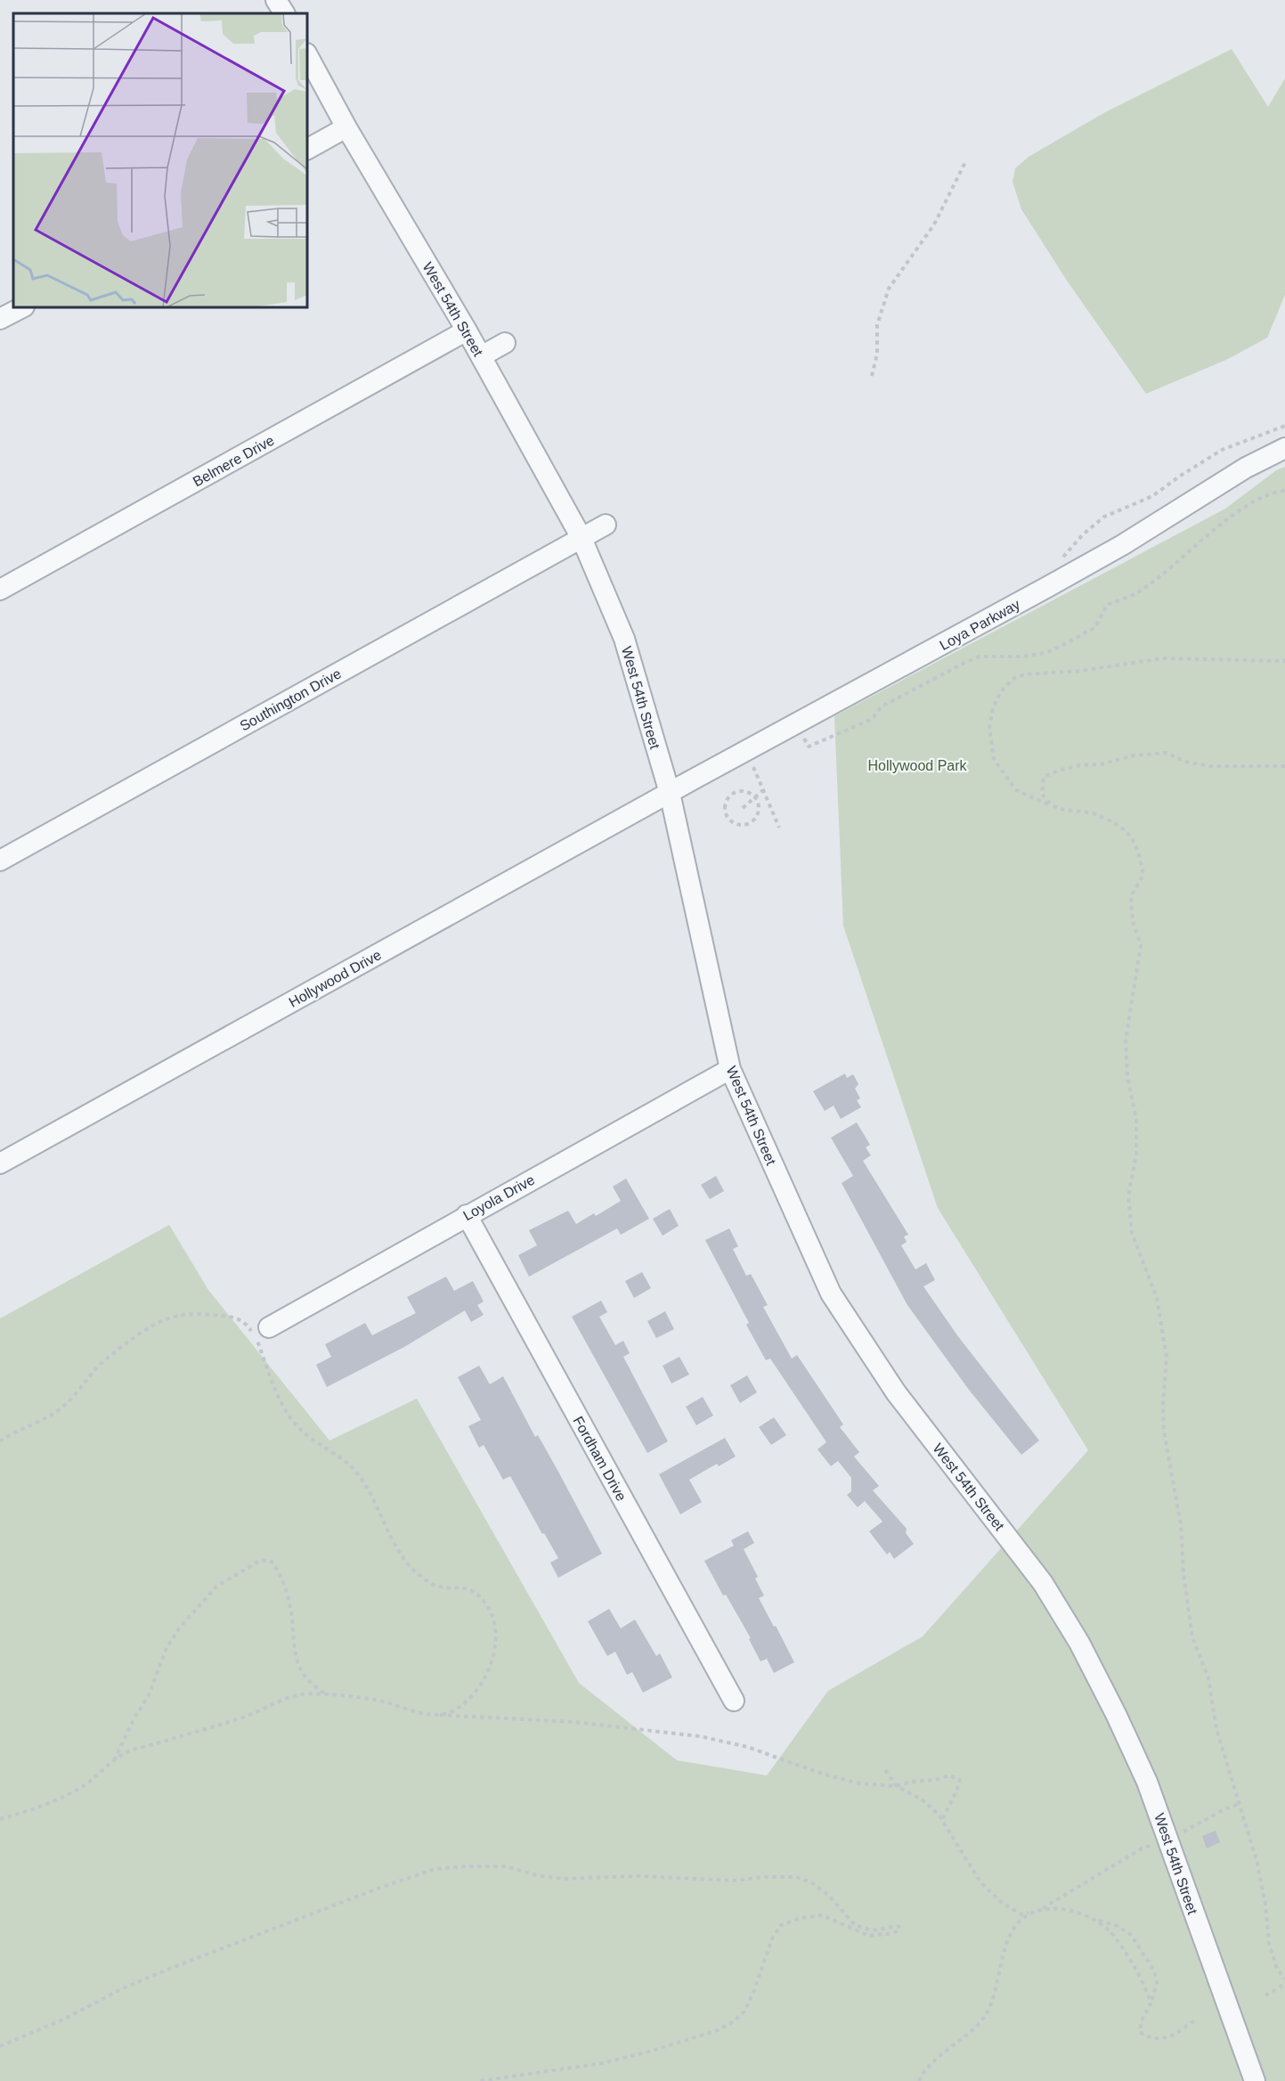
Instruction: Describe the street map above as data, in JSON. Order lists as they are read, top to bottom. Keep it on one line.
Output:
{"streets":{"street":["West 54th Street","Belmere Drive","Loya Parkway","Southington Drive","Hollywood Drive","Loyola Drive","Fordham Drive"]},"crossings":[["West 54th Street","Belmere Drive"],["West 54th Street","Loya Parkway"],["West 54th Street","Southington Drive"],["West 54th Street","Hollywood Drive"],["West 54th Street","Loyola Drive"],["Loya Parkway","Hollywood Drive"],["Loyola Drive","Fordham Drive"]],"parks":["Hollywood Park"]}
